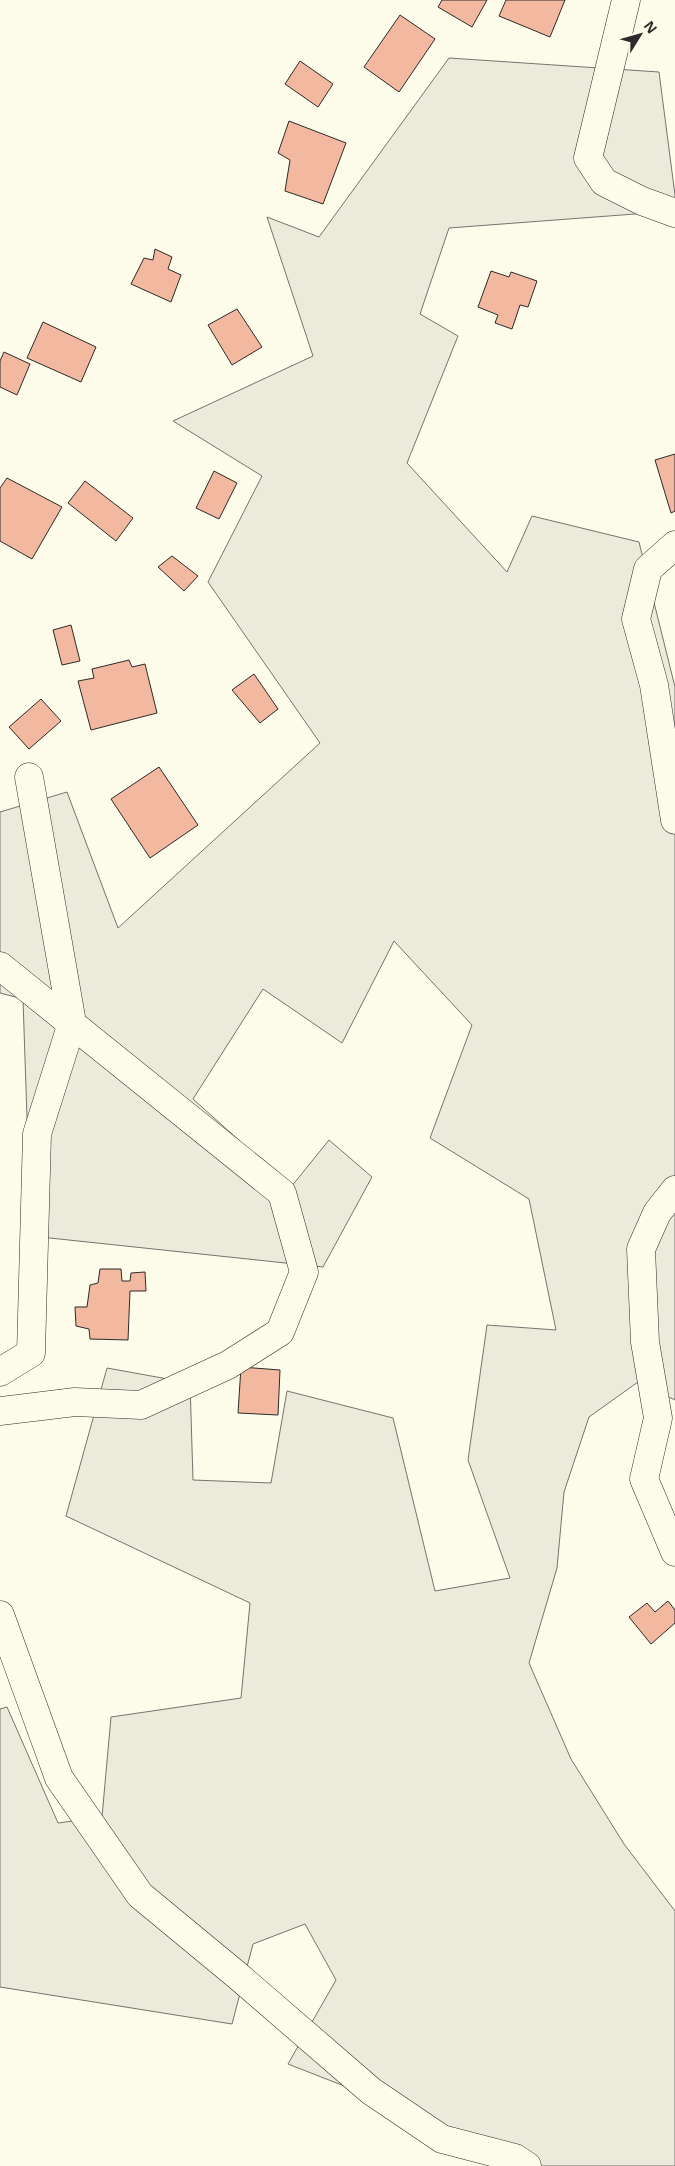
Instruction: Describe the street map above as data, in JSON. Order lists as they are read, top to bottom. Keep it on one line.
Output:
{"north":"top right"}
